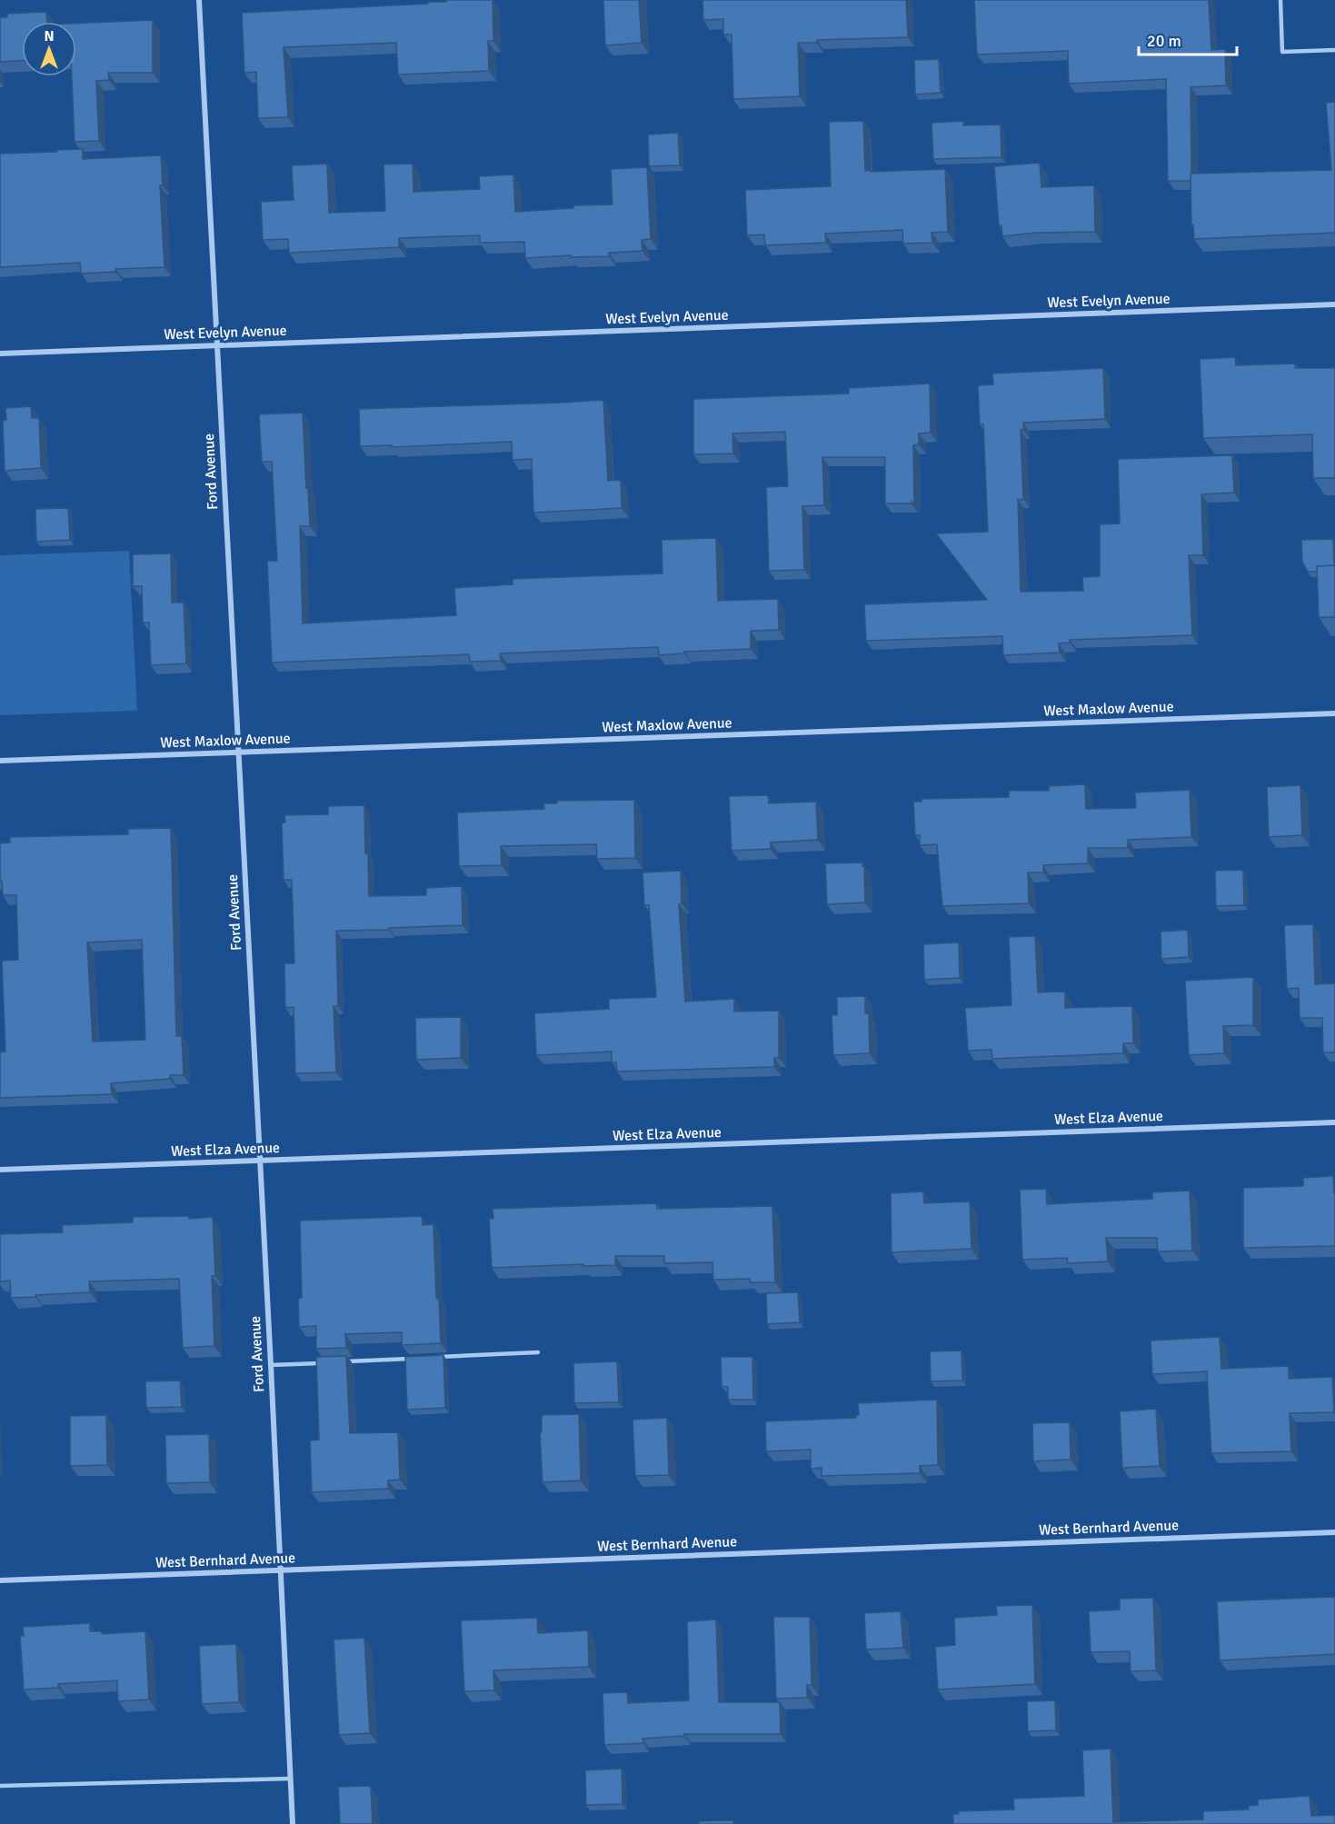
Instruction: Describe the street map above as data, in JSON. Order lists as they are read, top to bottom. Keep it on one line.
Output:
{"streets":{"street":["West Evelyn Avenue","Ford Avenue","West Maxlow Avenue","West Elza Avenue","West Bernhard Avenue"]},"crossings":[["West Evelyn Avenue","Ford Avenue"],["Ford Avenue","West Maxlow Avenue"],["Ford Avenue","West Elza Avenue"],["Ford Avenue","West Bernhard Avenue"]],"scale_bar":"20 m","north":"top"}
